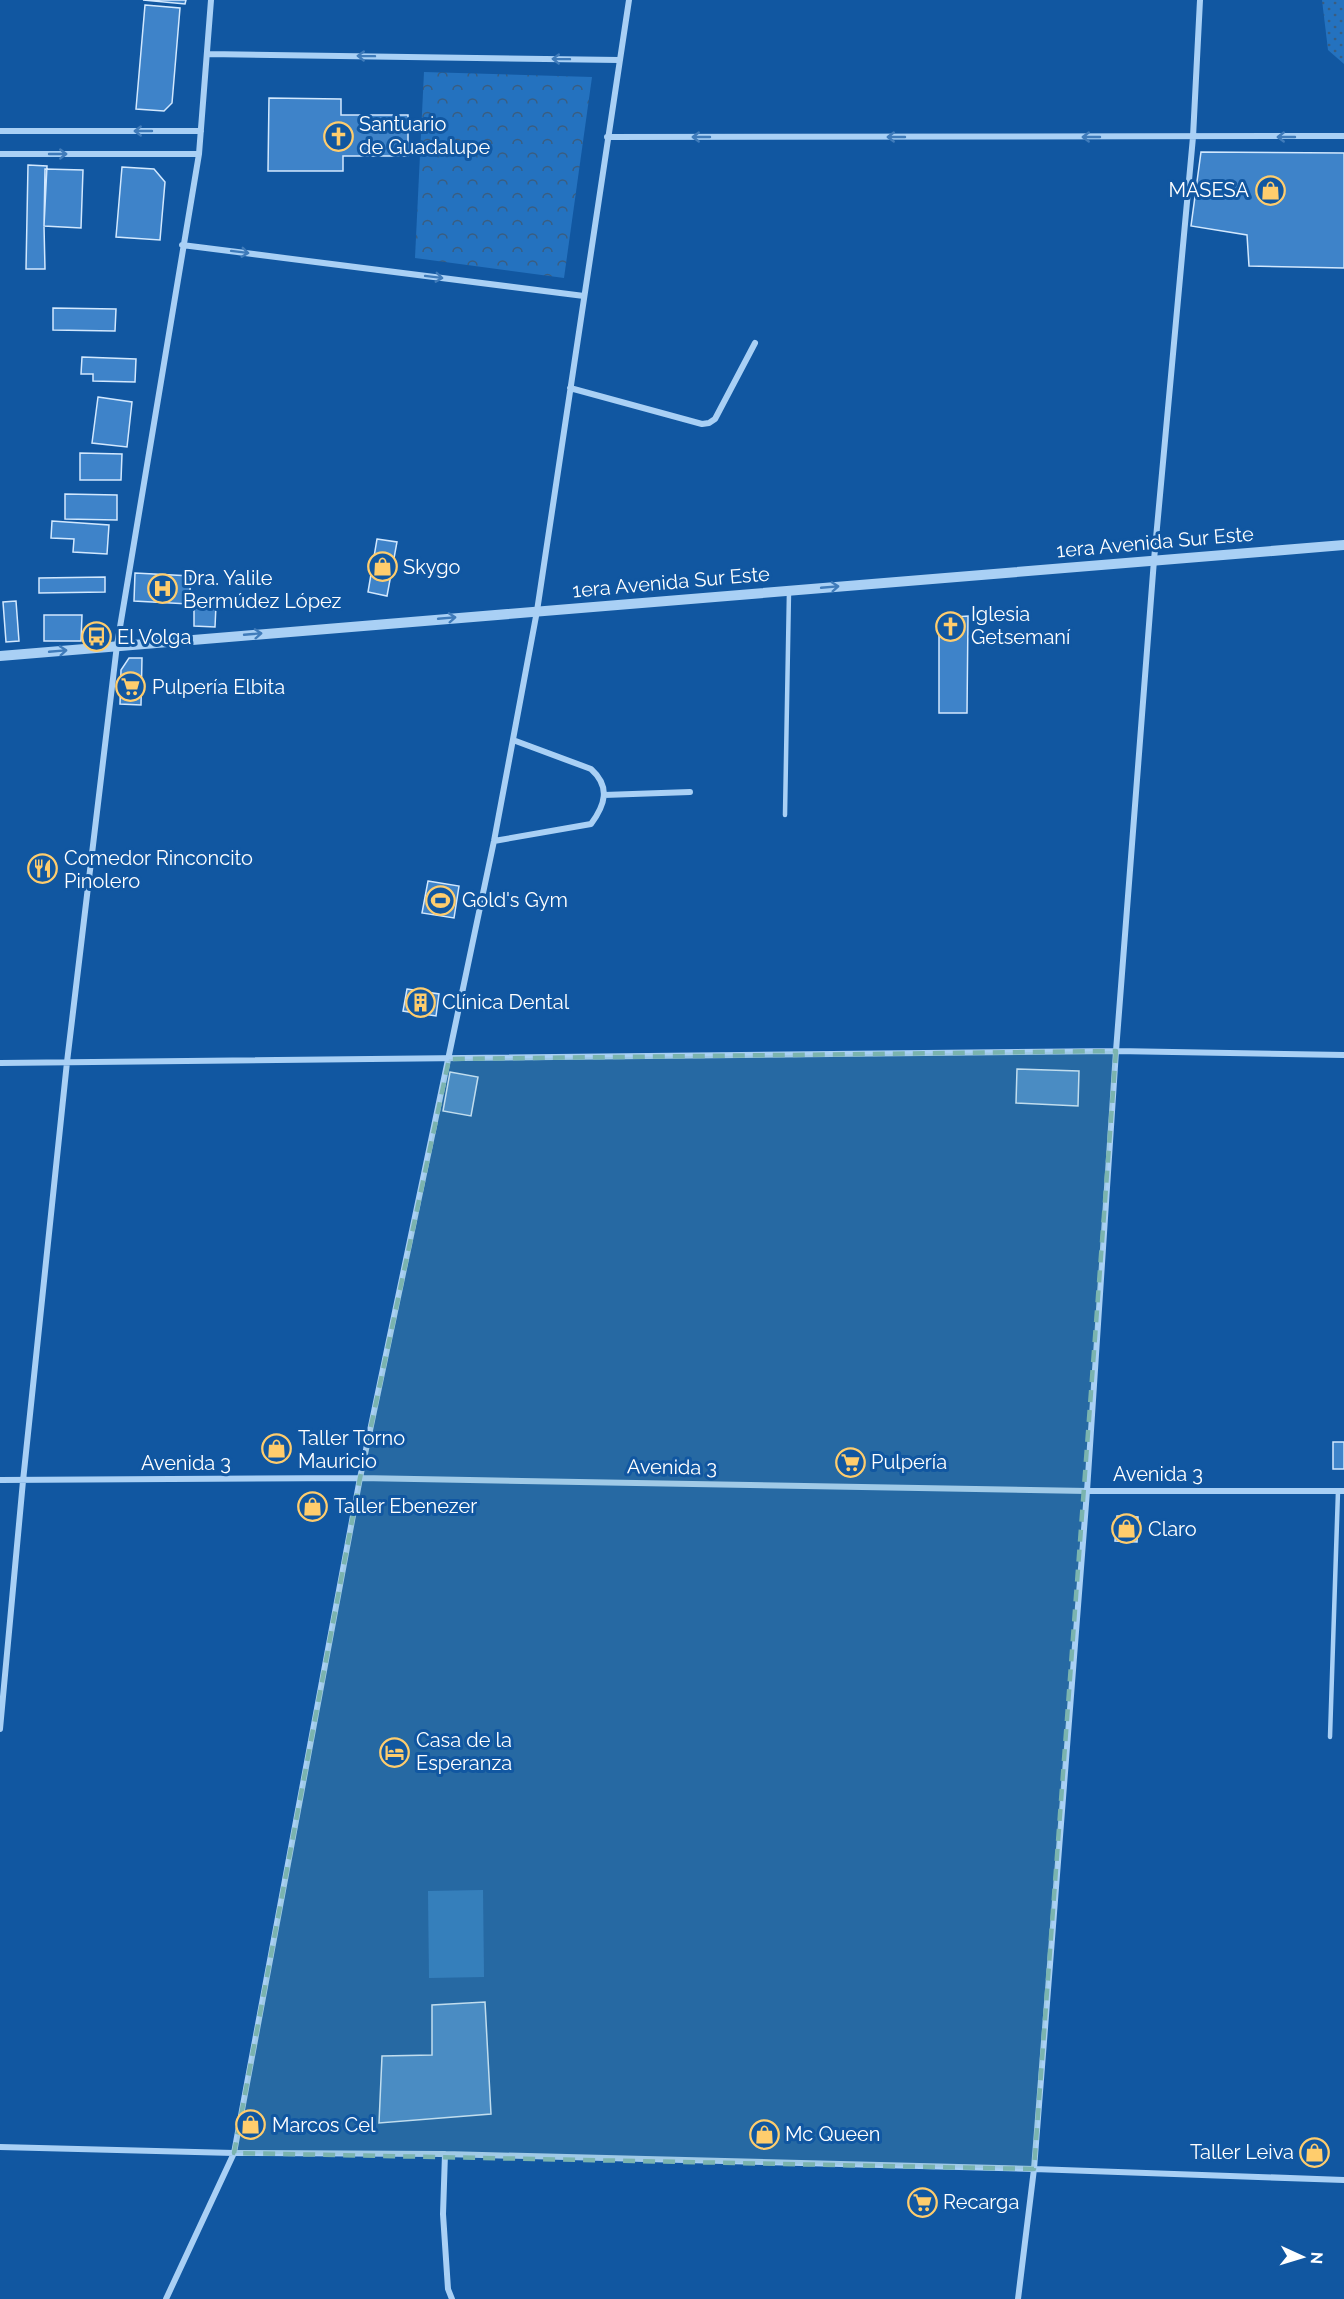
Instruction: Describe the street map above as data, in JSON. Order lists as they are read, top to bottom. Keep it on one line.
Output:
{"streets":{"street":["1era Avenida Sur Este","Avenida 3"]},"one_way":["1era Avenida Sur Este"],"places":{"church":["Santuario de Guadalupe","Iglesia Getsemaní"],"shop":["MASESA","Skygo","Taller Torno Mauricio","Taller Ebenezer","Claro","Marcos Cel","Mc Queen","Taller Leiva"],"hospital":["Dra. Yalile Bermúdez López"],"bus stop":["El Volga"],"supermarket":["Pulpería Elbita","Pulpería","Recarga"],"restaurant":["Comedor Rinconcito Pinolero"],"sports":["Gold's Gym"],"building":["Clínica Dental"],"hotel":["Casa de la Esperanza"]},"north":"right"}
